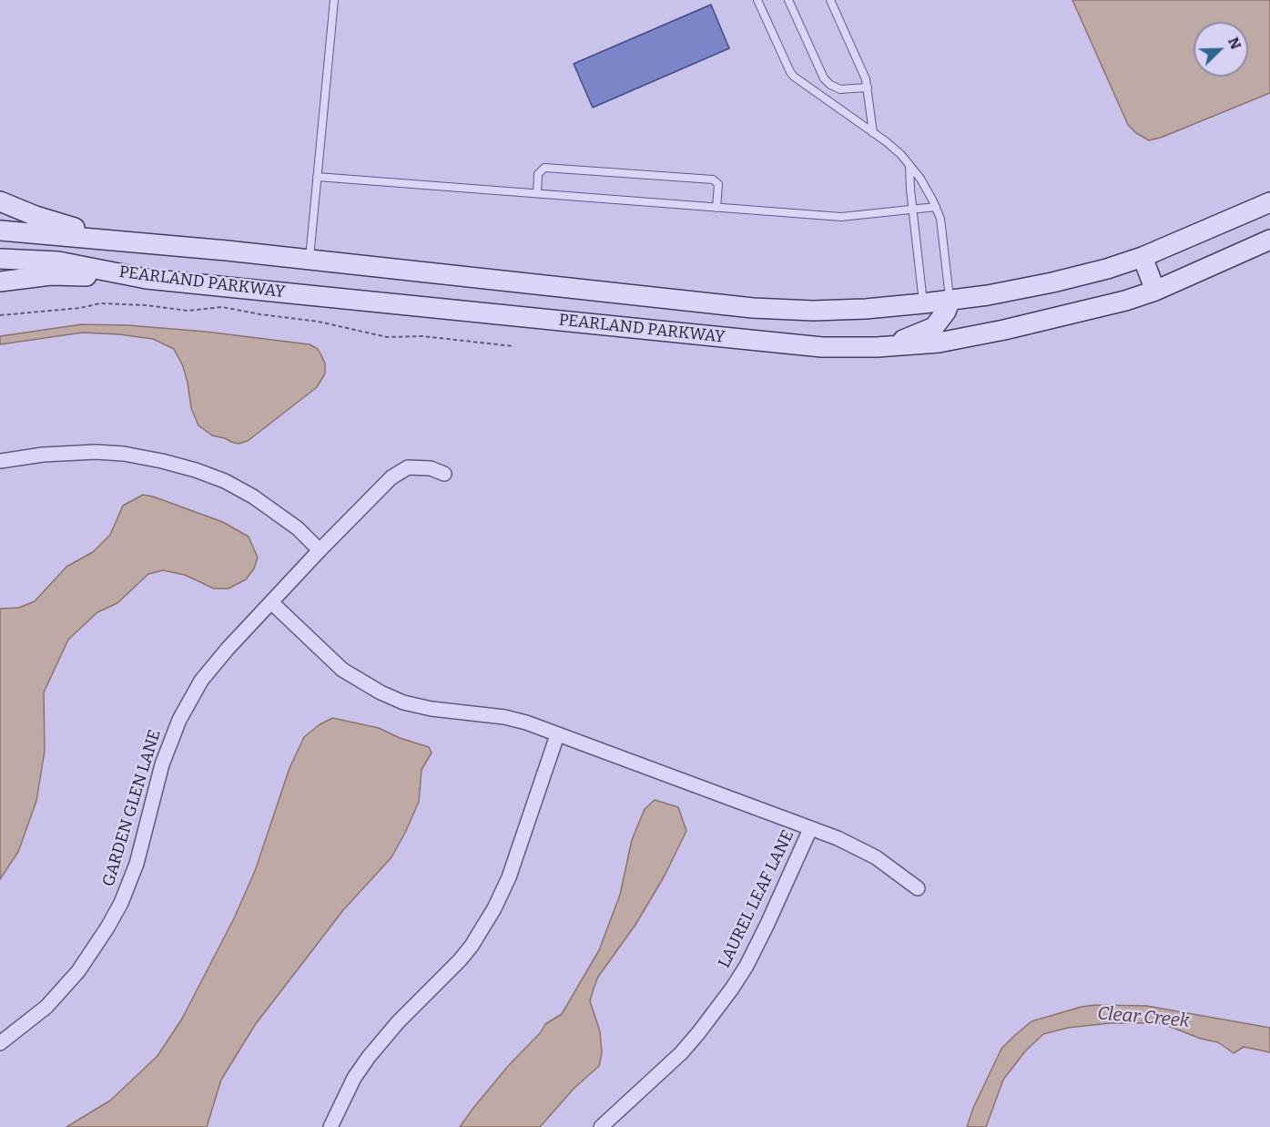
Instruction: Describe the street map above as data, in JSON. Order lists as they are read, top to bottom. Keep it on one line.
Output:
{"streets":{"main road":["PEARLAND PARKWAY"],"street":["GARDEN GLEN LANE","LAUREL LEAF LANE"]},"water":["Clear Creek"],"north":"top right"}
